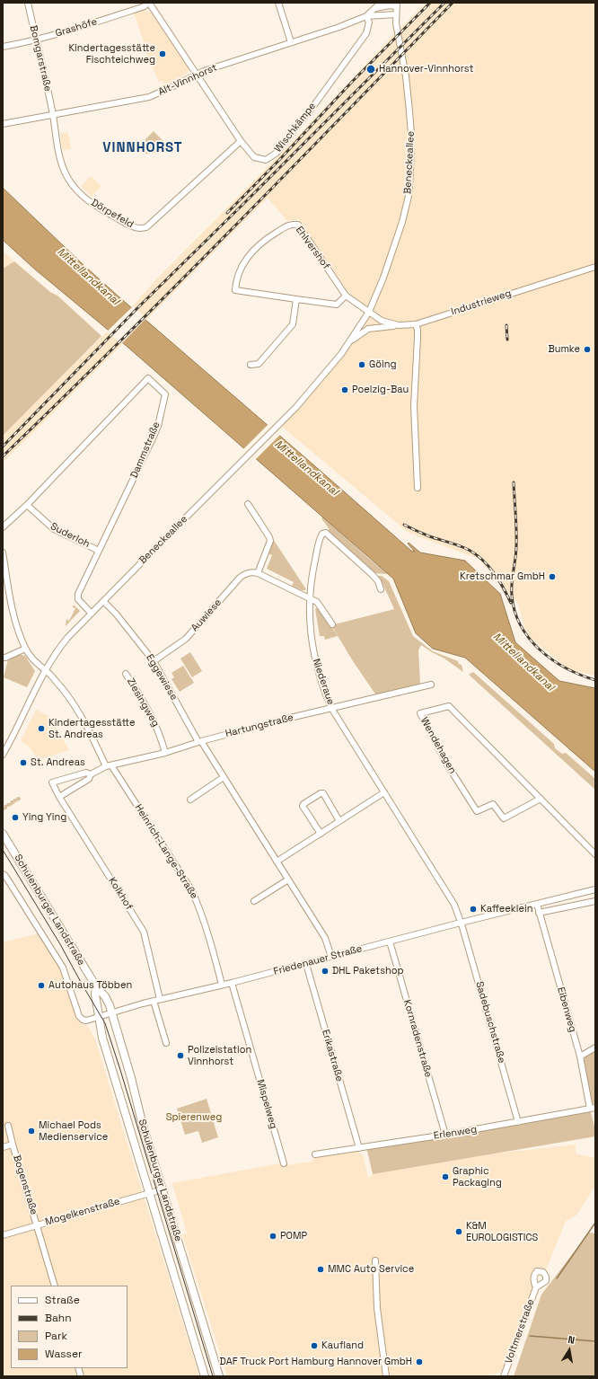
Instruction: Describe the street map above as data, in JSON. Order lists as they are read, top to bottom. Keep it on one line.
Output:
{"streets":{"main road":["Schulenburger Landstraße"],"street":["Grashöfe","Bomgarstraße","Alt-Vinnhorst","Wischkämpe","Beneckeallee","Dörpefeld","Ehlvershof","Industrieweg","Dammstraße","Suderloh","Auwiese","Eggewiese","Niederaue","Ziesingweg","Hartungstraße","Wendehagen","Heinrich-Lange-Straße","Kolkhof","Friedenauer Straße","Eibenweg","Sadebuschstraße","Kornradenstraße","Erikastraße","Mispelweg","Erlenweg","Bogenstraße","Mogelkenstraße","Voltmerstraße"]},"crossings":[["Grashöfe","Bomgarstraße"],["Grashöfe","Wischkämpe"],["Bomgarstraße","Alt-Vinnhorst"],["Bomgarstraße","Dörpefeld"],["Alt-Vinnhorst","Wischkämpe"],["Alt-Vinnhorst","Beneckeallee"],["Alt-Vinnhorst","Dörpefeld"],["Wischkämpe","Dörpefeld"],["Beneckeallee","Ehlvershof"],["Beneckeallee","Industrieweg"],["Beneckeallee","Dammstraße"],["Beneckeallee","Eggewiese"],["Beneckeallee","Heinrich-Lange-Straße"],["Ehlvershof","Industrieweg"],["Dammstraße","Suderloh"],["Auwiese","Eggewiese"],["Eggewiese","Hartungstraße"],["Eggewiese","Friedenauer Straße"],["Niederaue","Hartungstraße"],["Niederaue","Friedenauer Straße"],["Niederaue","Sadebuschstraße"],["Ziesingweg","Hartungstraße"],["Hartungstraße","Heinrich-Lange-Straße"],["Hartungstraße","Kolkhof"],["Heinrich-Lange-Straße","Friedenauer Straße"],["Kolkhof","Friedenauer Straße"],["Schulenburger Landstraße","Friedenauer Straße"],["Schulenburger Landstraße","Mogelkenstraße"],["Friedenauer Straße","Sadebuschstraße"],["Friedenauer Straße","Kornradenstraße"],["Friedenauer Straße","Erikastraße"],["Friedenauer Straße","Mispelweg"],["Eibenweg","Erlenweg"],["Sadebuschstraße","Erlenweg"],["Kornradenstraße","Erlenweg"],["Erikastraße","Erlenweg"],["Bogenstraße","Mogelkenstraße"]],"districts":["VINNHORST"],"water":["Mittellandkanal"],"parks":["Spierenweg"],"places":["Kindertagesstätte Fischteichweg","Hannover-Vinnhorst","Bumke","Göing","Poelzig-Bau","Kretschmar GmbH","Kindertagesstätte St. Andreas","St. Andreas","Ying Ying","Kaffeeklein","DHL Paketshop","Autohaus Többen","Polizeistation Vinnhorst","Michael Pods Medienservice","Graphic Packaging","K&M EUROLOGISTICS","POMP","MMC Auto Service","Kaufland","DAF Truck Port Hamburg Hannover GmbH"],"legend":["Straße","Bahn","Park","Wasser"],"north":"top"}
